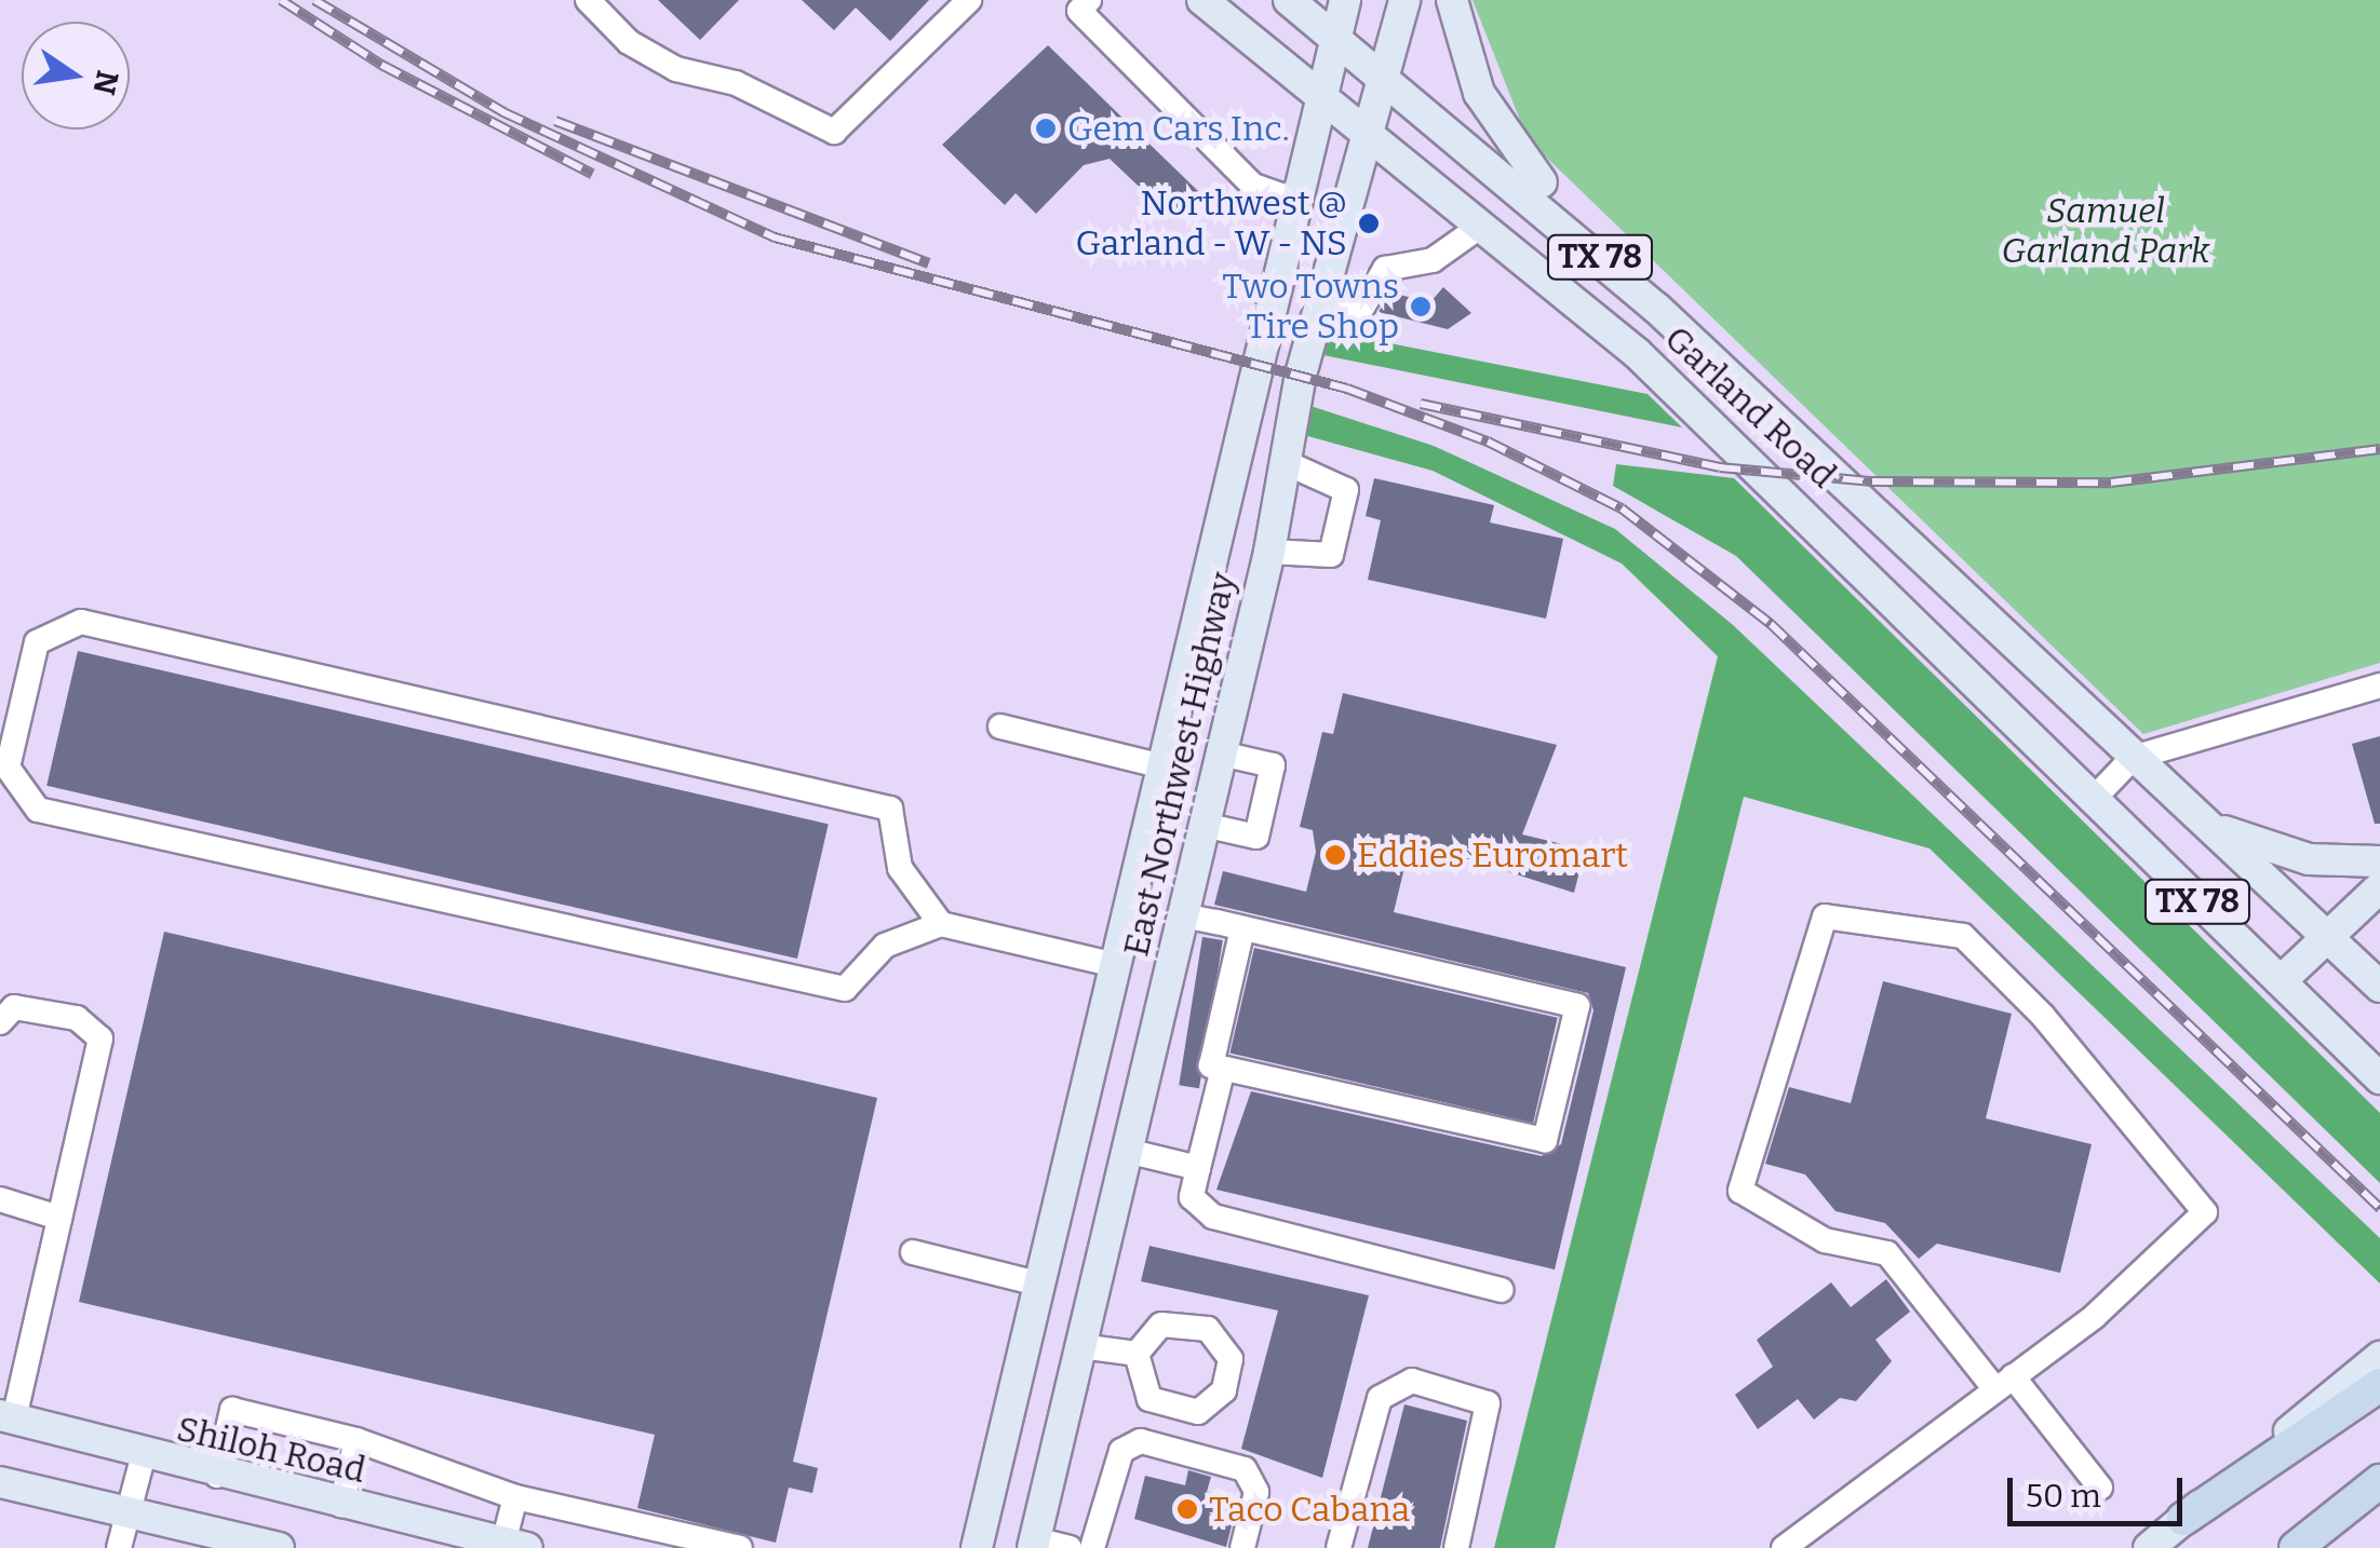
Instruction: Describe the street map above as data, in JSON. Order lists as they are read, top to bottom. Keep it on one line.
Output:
{"streets":{"main road":["TX 78","Garland Road","East Northwest Highway","Shiloh Road"]},"crossings":[["TX 78","Garland Road"],["Garland Road","East Northwest Highway"]],"parks":["Samuel Garland Park"],"places":["Gem Cars Inc.","Northwest @ Garland - W - NS","Two Towns Tire Shop","Eddies Euromart","Taco Cabana"],"scale_bar":"50 m","north":"right"}
